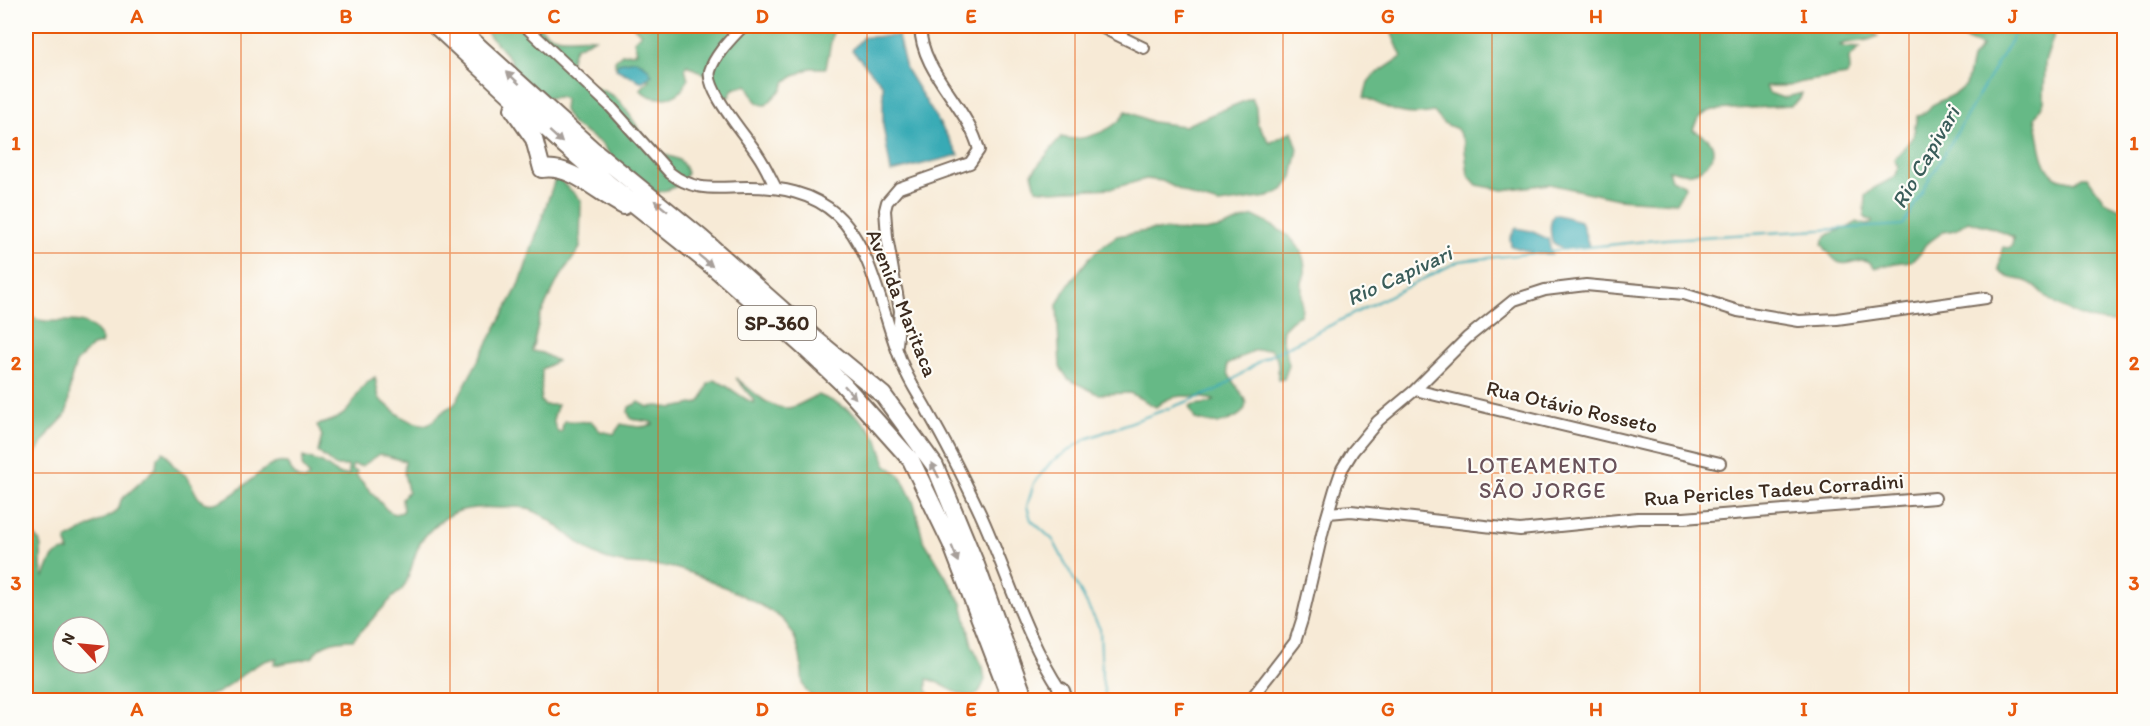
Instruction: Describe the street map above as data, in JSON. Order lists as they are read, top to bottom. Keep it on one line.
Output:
{"streets":{"highway":["SP-360"],"street":["Avenida Maritaca","Rua Otávio Rosseto","Rua Pericles Tadeu Corradini"]},"districts":["LOTEAMENTO SÃO JORGE"],"water":["Rio Capivari"],"north":"top left","grid":{"columns":["A","B","C","D","E","F","G","H","I","J"],"rows":["1","2","3"]}}
